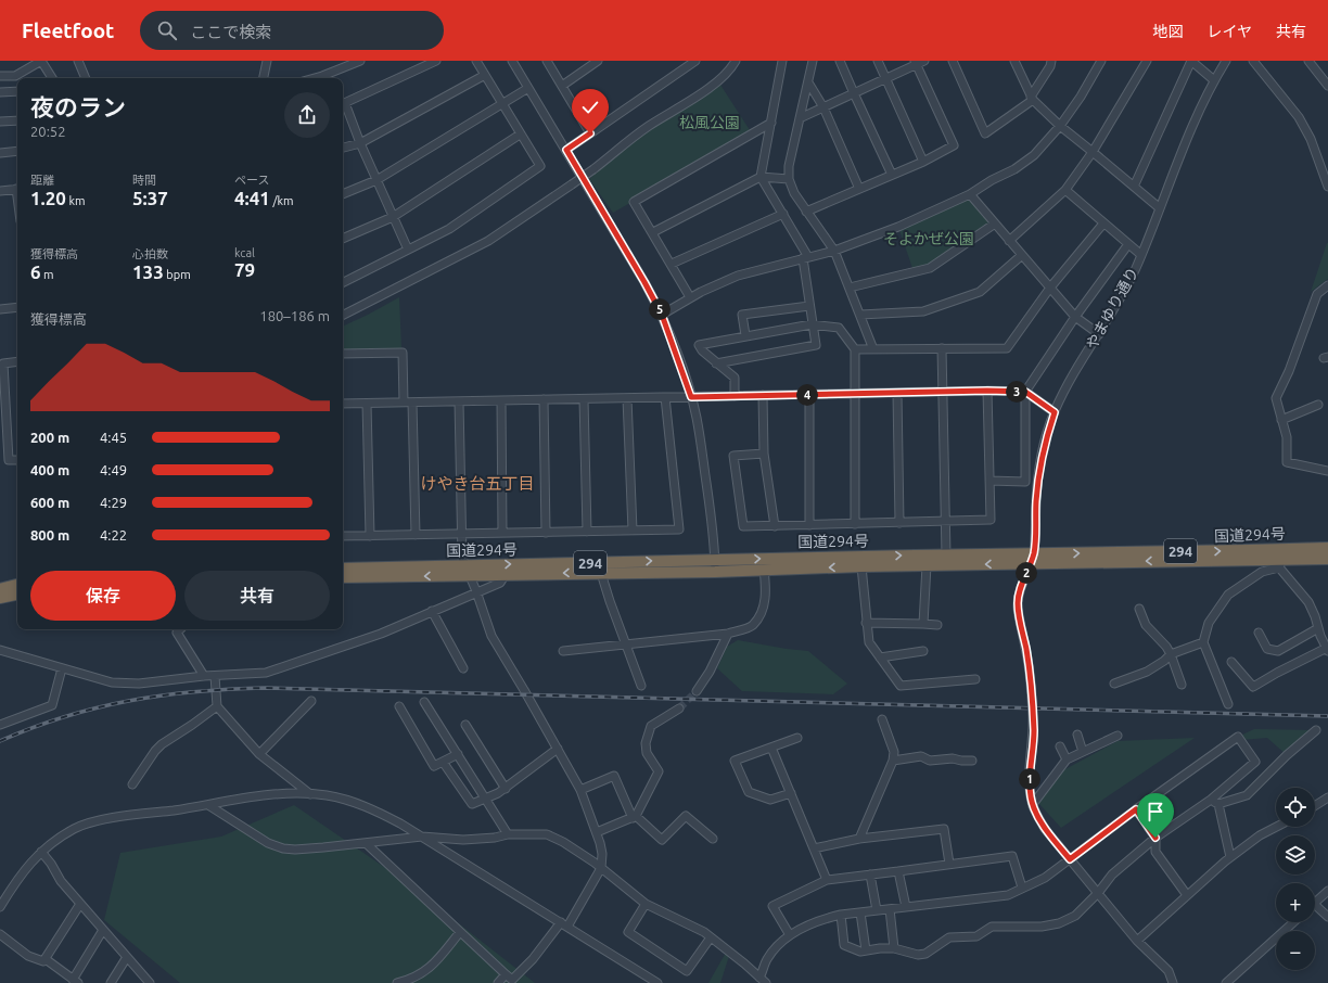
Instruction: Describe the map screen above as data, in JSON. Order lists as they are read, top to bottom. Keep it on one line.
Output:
{"streets":{"highway":["国道294号","294"],"street":["やまゆり通り"]},"crossings":[["やまゆり通り","国道294号"]],"districts":["けやき台五丁目"],"parks":["松風公園","そよかぜ公園"],"page":{"header":"Fleetfoot","search":"ここで検索","nav":["地図","レイヤ","共有"],"heading":["夜のラン","20:52"],"stats":[["距離","1.20 km"],["時間","5:37"],["ペース","4:41 /km"],["獲得標高","6 m"],["心拍数","133 bpm"],["kcal","79"]],"pins":["5","3","4","2","1"],"chart":["獲得標高","180–186 m"],"list":[{"name":"200 m","note":"4:45"},{"name":"400 m","note":"4:49"},{"name":"600 m","note":"4:29"},{"name":"800 m","note":"4:22"}],"buttons":["保存","共有"],"map_buttons":["+","−"]}}
